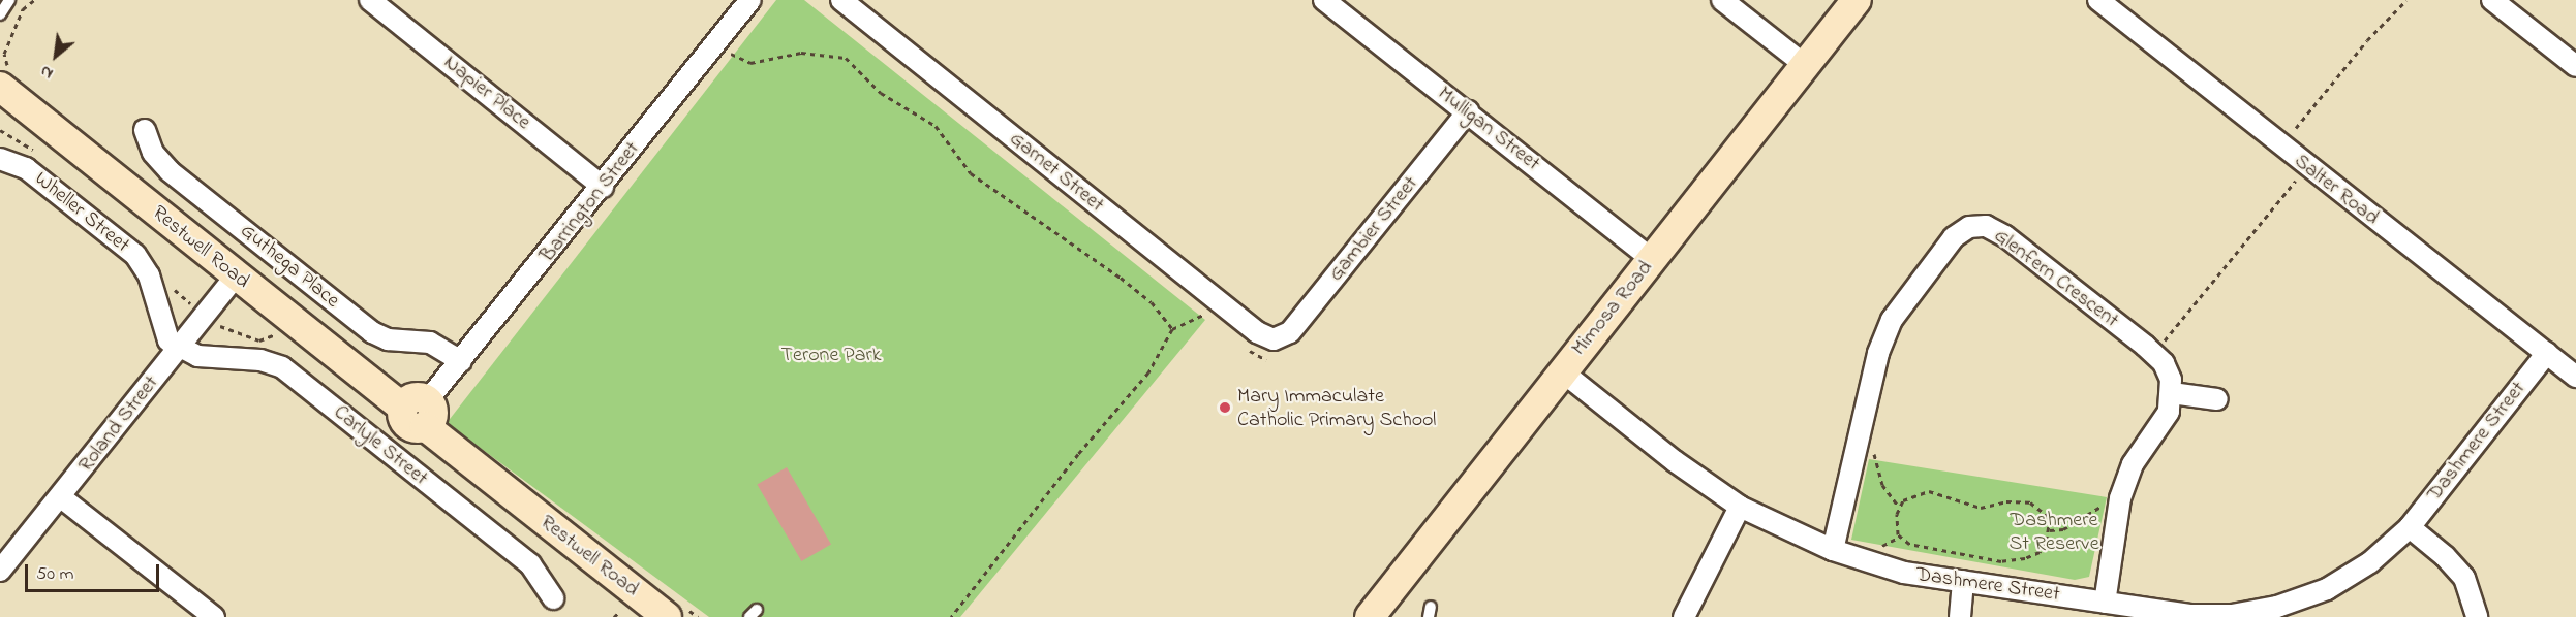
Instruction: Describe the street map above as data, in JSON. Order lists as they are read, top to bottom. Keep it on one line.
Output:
{"streets":{"main road":["Restwell Road","Mimosa Road"],"street":["Napier Place","Mulligan Street","Garnet Street","Salter Road","Barrington Street","Wheller Street","Gambier Street","Guthega Place","Glenfern Crescent","Roland Street","Dashmere Street","Carlyle Street"]},"crossings":[["Napier Place","Barrington Street"],["Mulligan Street","Gambier Street"],["Mulligan Street","Mimosa Road"],["Garnet Street","Gambier Street"],["Salter Road","Dashmere Street"],["Barrington Street","Restwell Road"],["Barrington Street","Guthega Place"],["Wheller Street","Roland Street"],["Wheller Street","Carlyle Street"],["Restwell Road","Roland Street"],["Glenfern Crescent","Dashmere Street"],["Mimosa Road","Dashmere Street"],["Roland Street","Carlyle Street"]],"parks":["Terone Park","Dashmere St Reserve"],"places":["Mary Immaculate Catholic Primary School"],"scale_bar":"50 m","north":"bottom left"}
